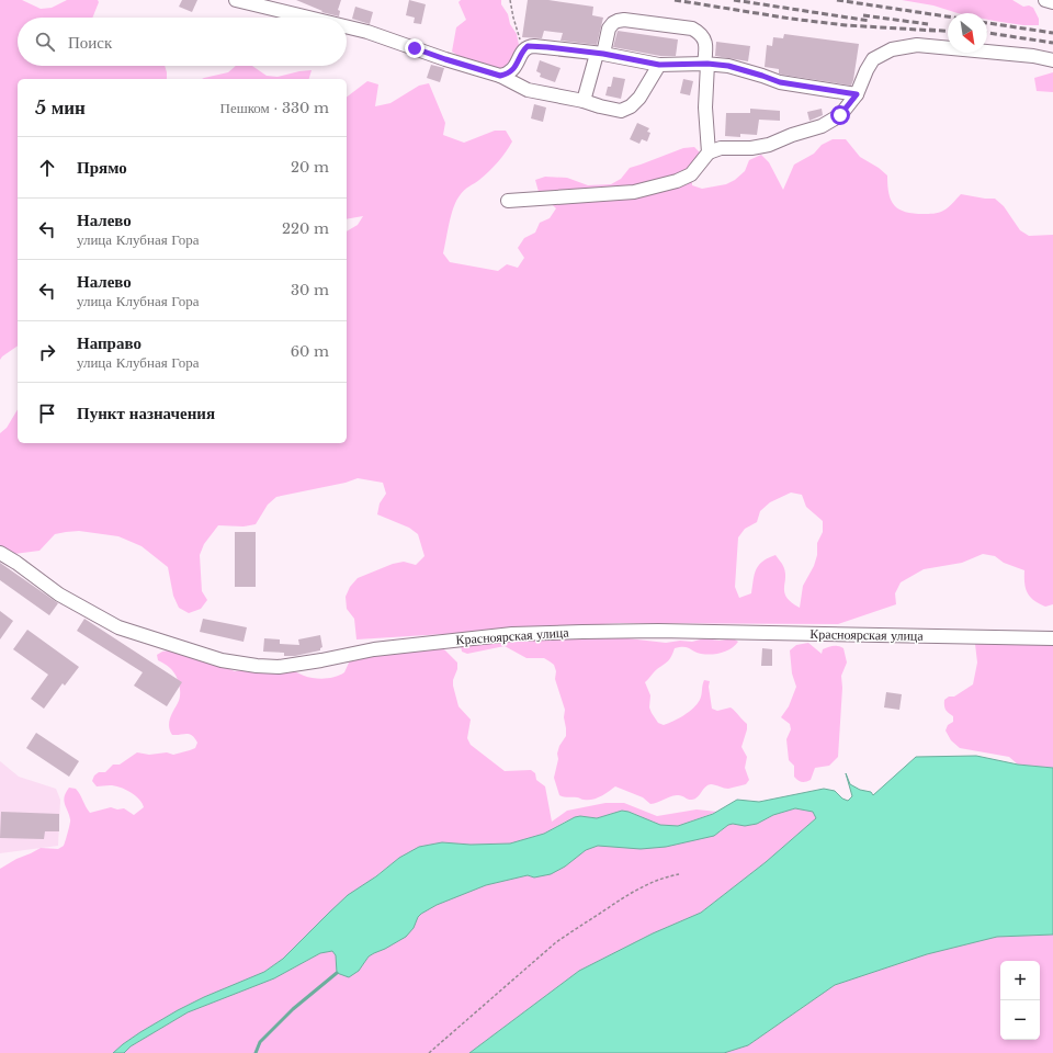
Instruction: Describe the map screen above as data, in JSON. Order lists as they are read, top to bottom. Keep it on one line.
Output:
{"streets":{"street":["Красноярская улица"]},"north":"bottom right","page":{"search":"Поиск","heading":["5 мин","Пешком · 330 m"],"list":[["Прямо","20 m"],["Налево","улица Клубная Гора","220 m"],["Налево","улица Клубная Гора","30 m"],["Направо","улица Клубная Гора","60 m"],"Пункт назначения"],"map_buttons":["+","−"]}}
